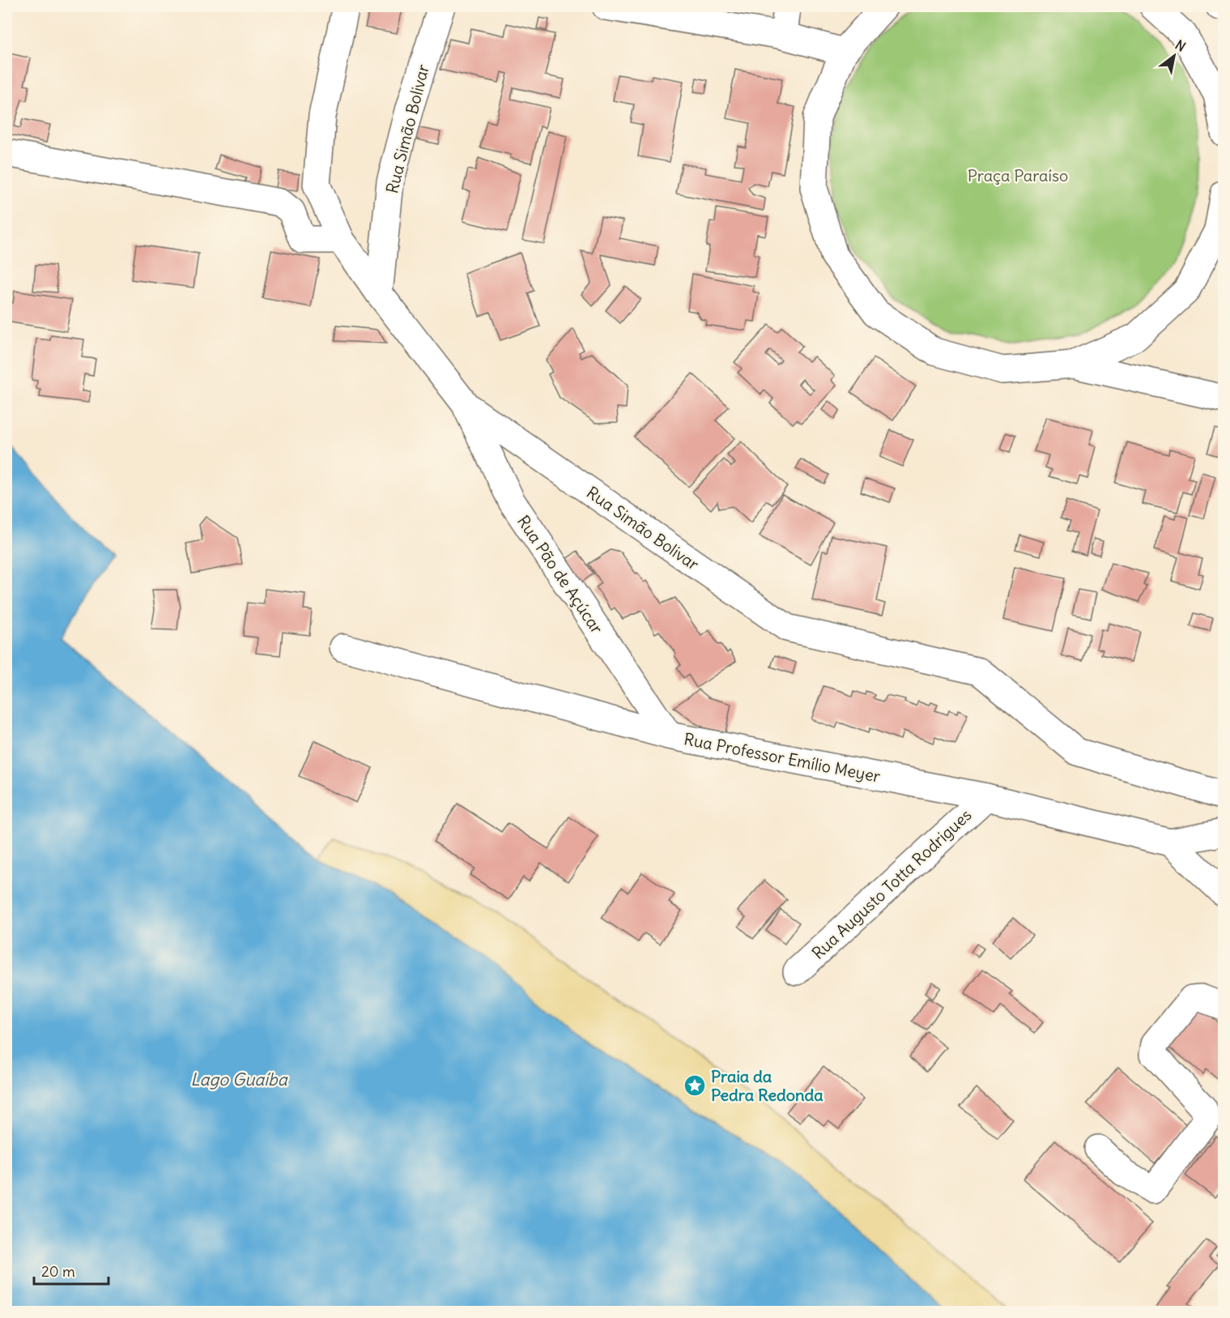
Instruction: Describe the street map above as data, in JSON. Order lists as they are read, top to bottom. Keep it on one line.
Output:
{"streets":{"street":["Rua Simão Bolivar","Rua Pão de Açúcar","Rua Professor Emílio Meyer","Rua Augusto Totta Rodrigues"]},"crossings":[["Rua Simão Bolivar","Rua Pão de Açúcar"],["Rua Pão de Açúcar","Rua Professor Emílio Meyer"],["Rua Professor Emílio Meyer","Rua Augusto Totta Rodrigues"]],"water":["Lago Guaíba"],"parks":["Praça Paraíso"],"places":{"place":["Praia da Pedra Redonda"]},"scale_bar":"20 m","north":"top right"}
